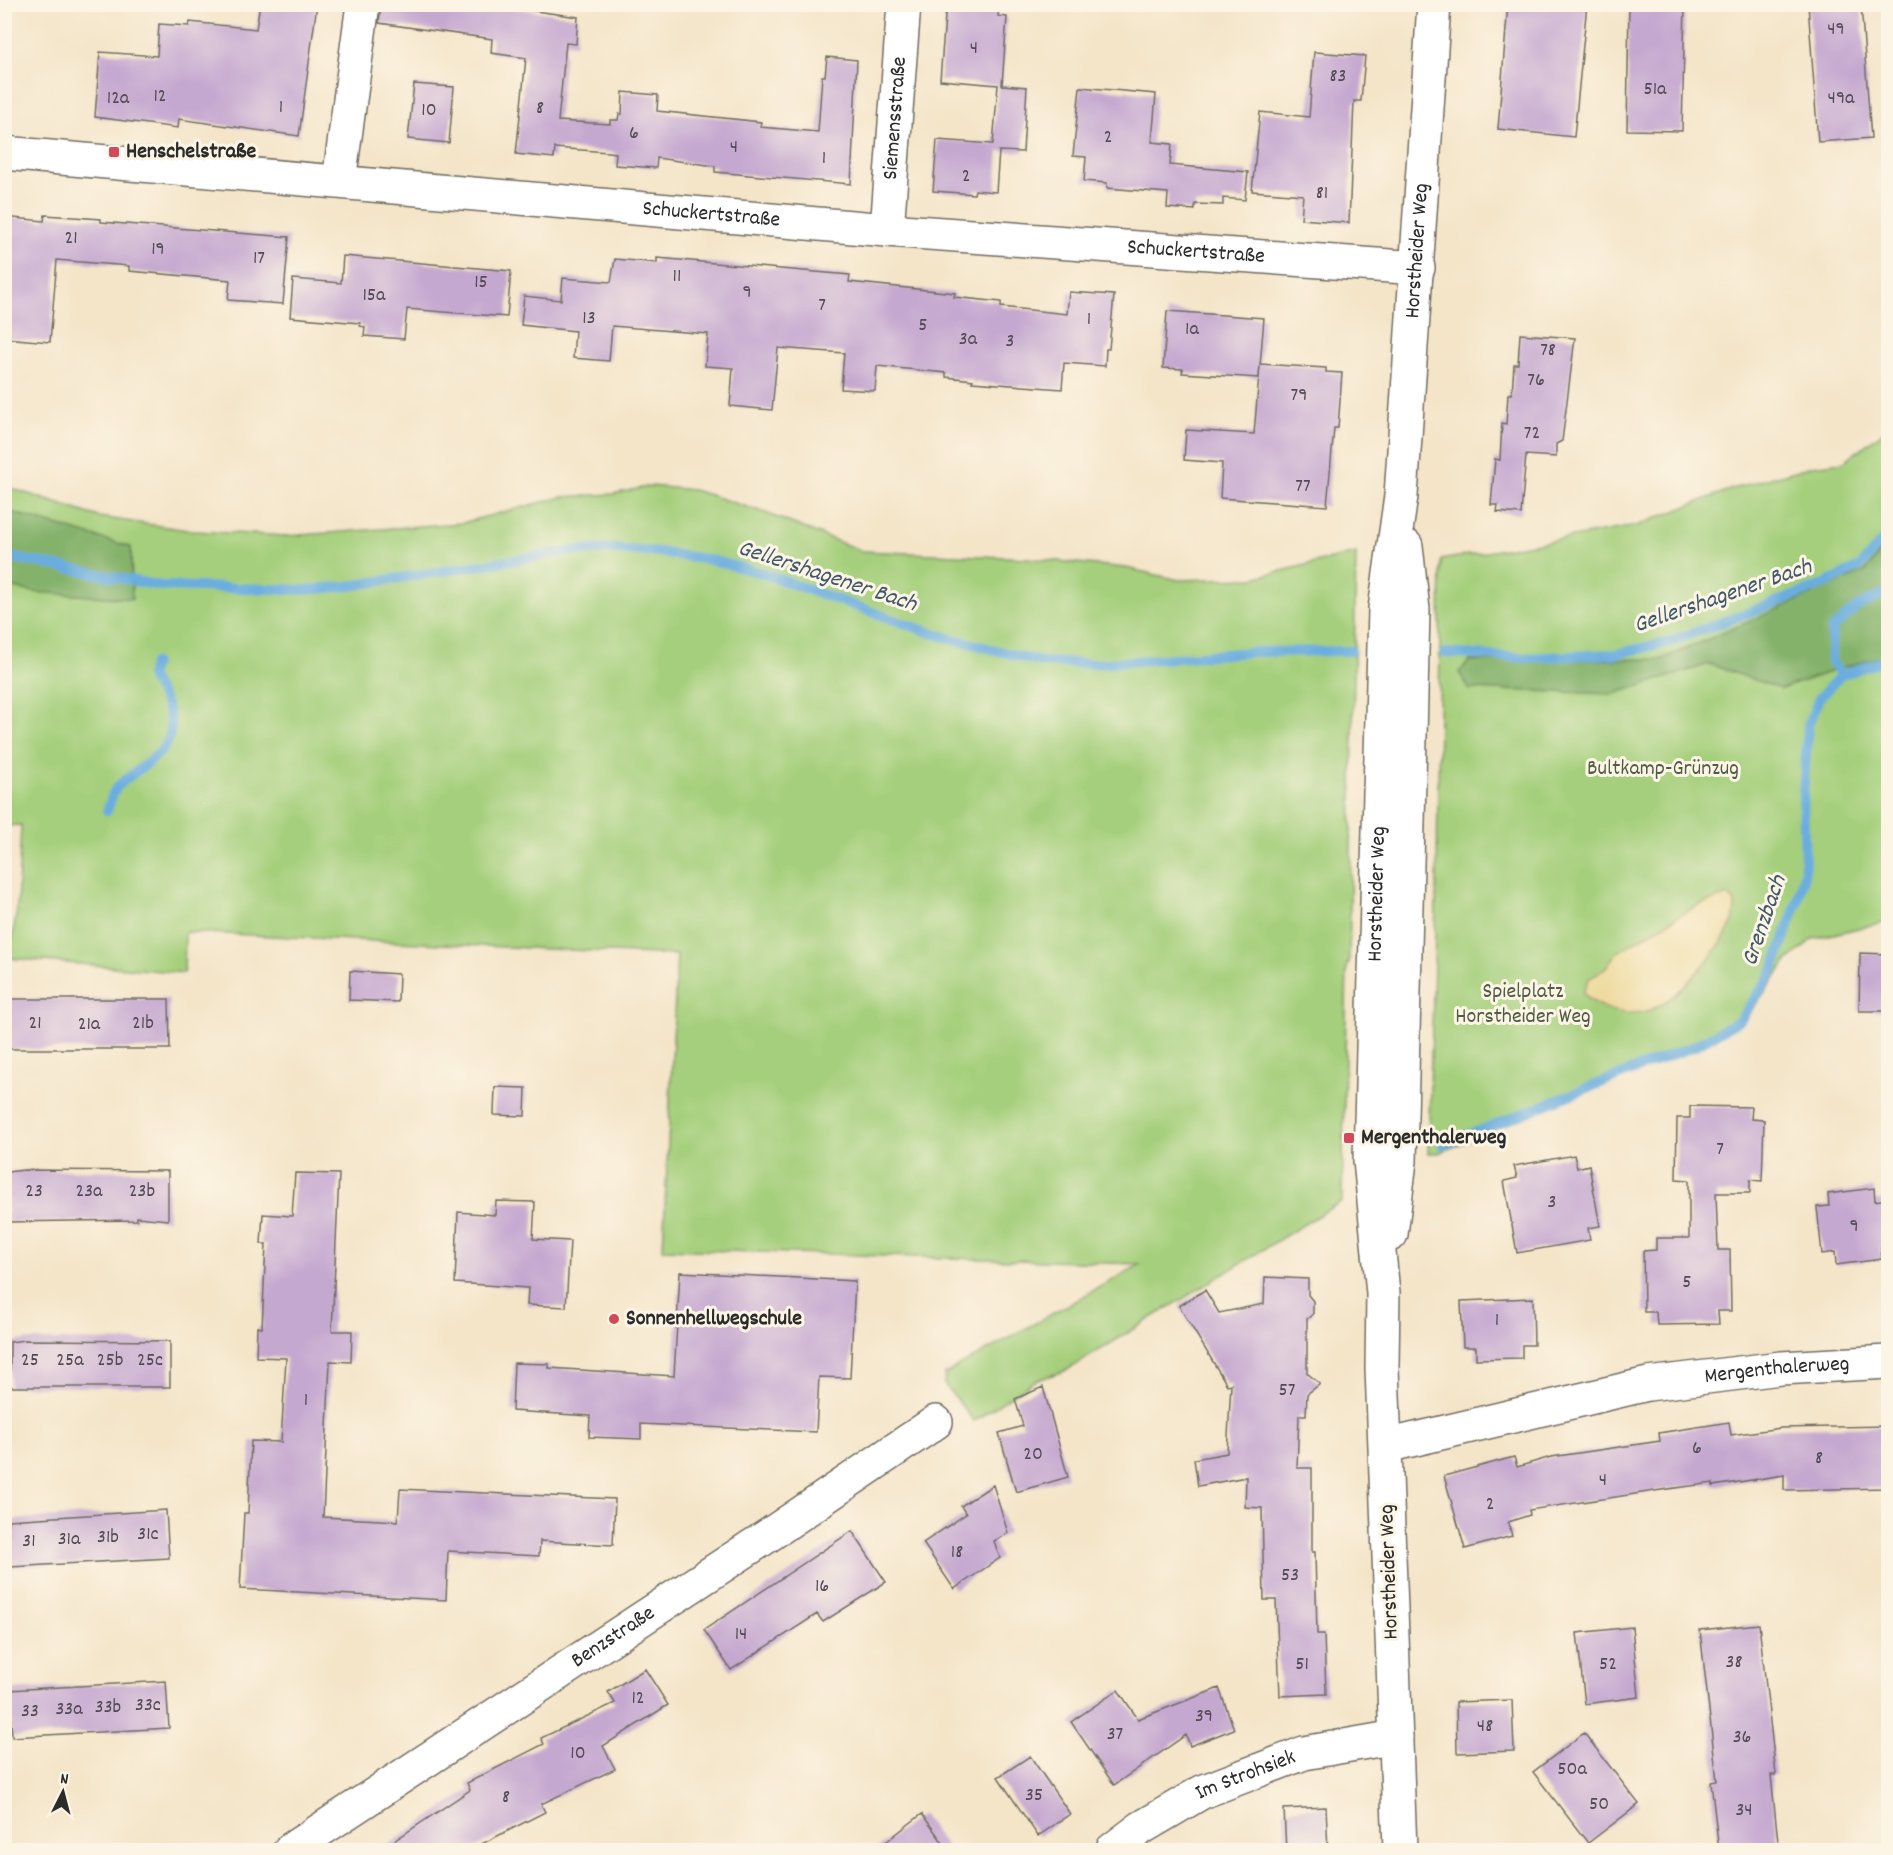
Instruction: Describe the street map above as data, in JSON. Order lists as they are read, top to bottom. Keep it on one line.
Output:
{"streets":{"street":["Siemensstraße","Schuckertstraße","Horstheider Weg","Mergenthalerweg","Benzstraße","Im Strohsiek"]},"crossings":[["Siemensstraße","Schuckertstraße"],["Schuckertstraße","Horstheider Weg"],["Horstheider Weg","Mergenthalerweg"],["Horstheider Weg","Im Strohsiek"]],"water":["Gellershagener Bach","Grenzbach"],"parks":["Bultkamp-Grünzug","Spielplatz Horstheider Weg"],"places":{"transit":["Henschelstraße","Mergenthalerweg"],"other":["Sonnenhellwegschule"]},"house_numbers":["49","4","83","51a","12","12a","49a","1","8","10","6","2","4","1","2","81","21","19","17","11","15","9","15a","7","13","1","5","1a","3a","3","78","76","79","72","77","21","21b","21a","7","23","23a","23b","3","9","5","1","25","25a","25b","25c","57","1","6","20","8","4","2","31c","31b","31a","31","18","53","16","14","38","51","52","12","33c","33b","33a","33","39","48","37","36","10","50a","35","8","50","34"],"north":"top"}
